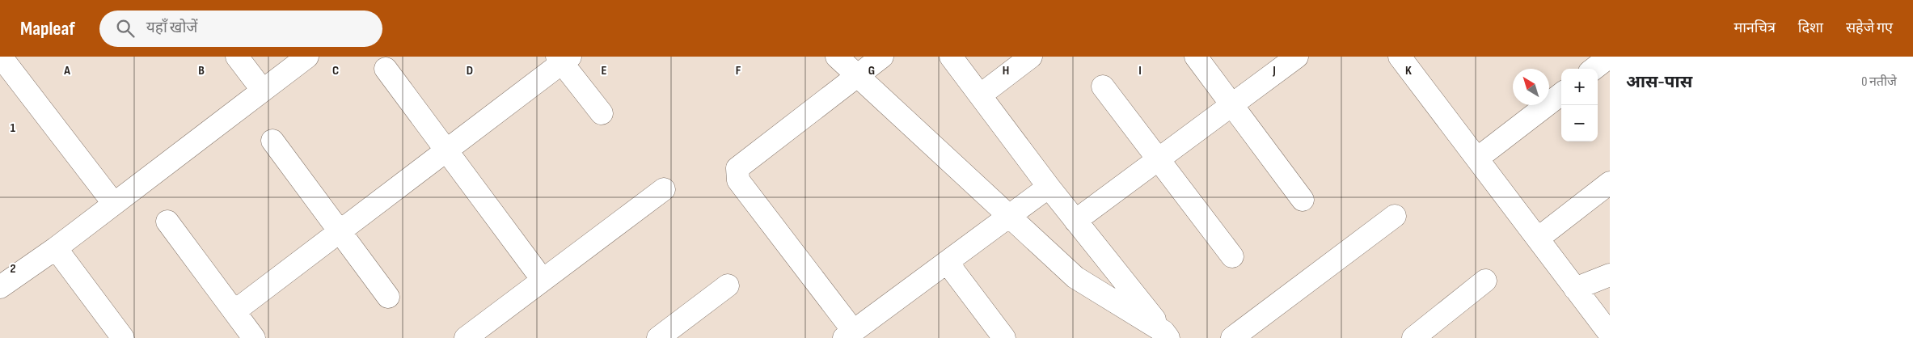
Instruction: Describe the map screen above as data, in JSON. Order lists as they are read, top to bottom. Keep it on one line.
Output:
{"north":"top left","page":{"header":"Mapleaf","search":"यहाँ खोजें","nav":["मानचित्र","दिशा","सहेजे गए"],"heading":["आस-पास","0 नतीजे"],"map_buttons":["+","−"]},"grid":{"columns":["A","B","C","D","E","F","G","H","I","J","K"],"rows":["1","2"]}}
